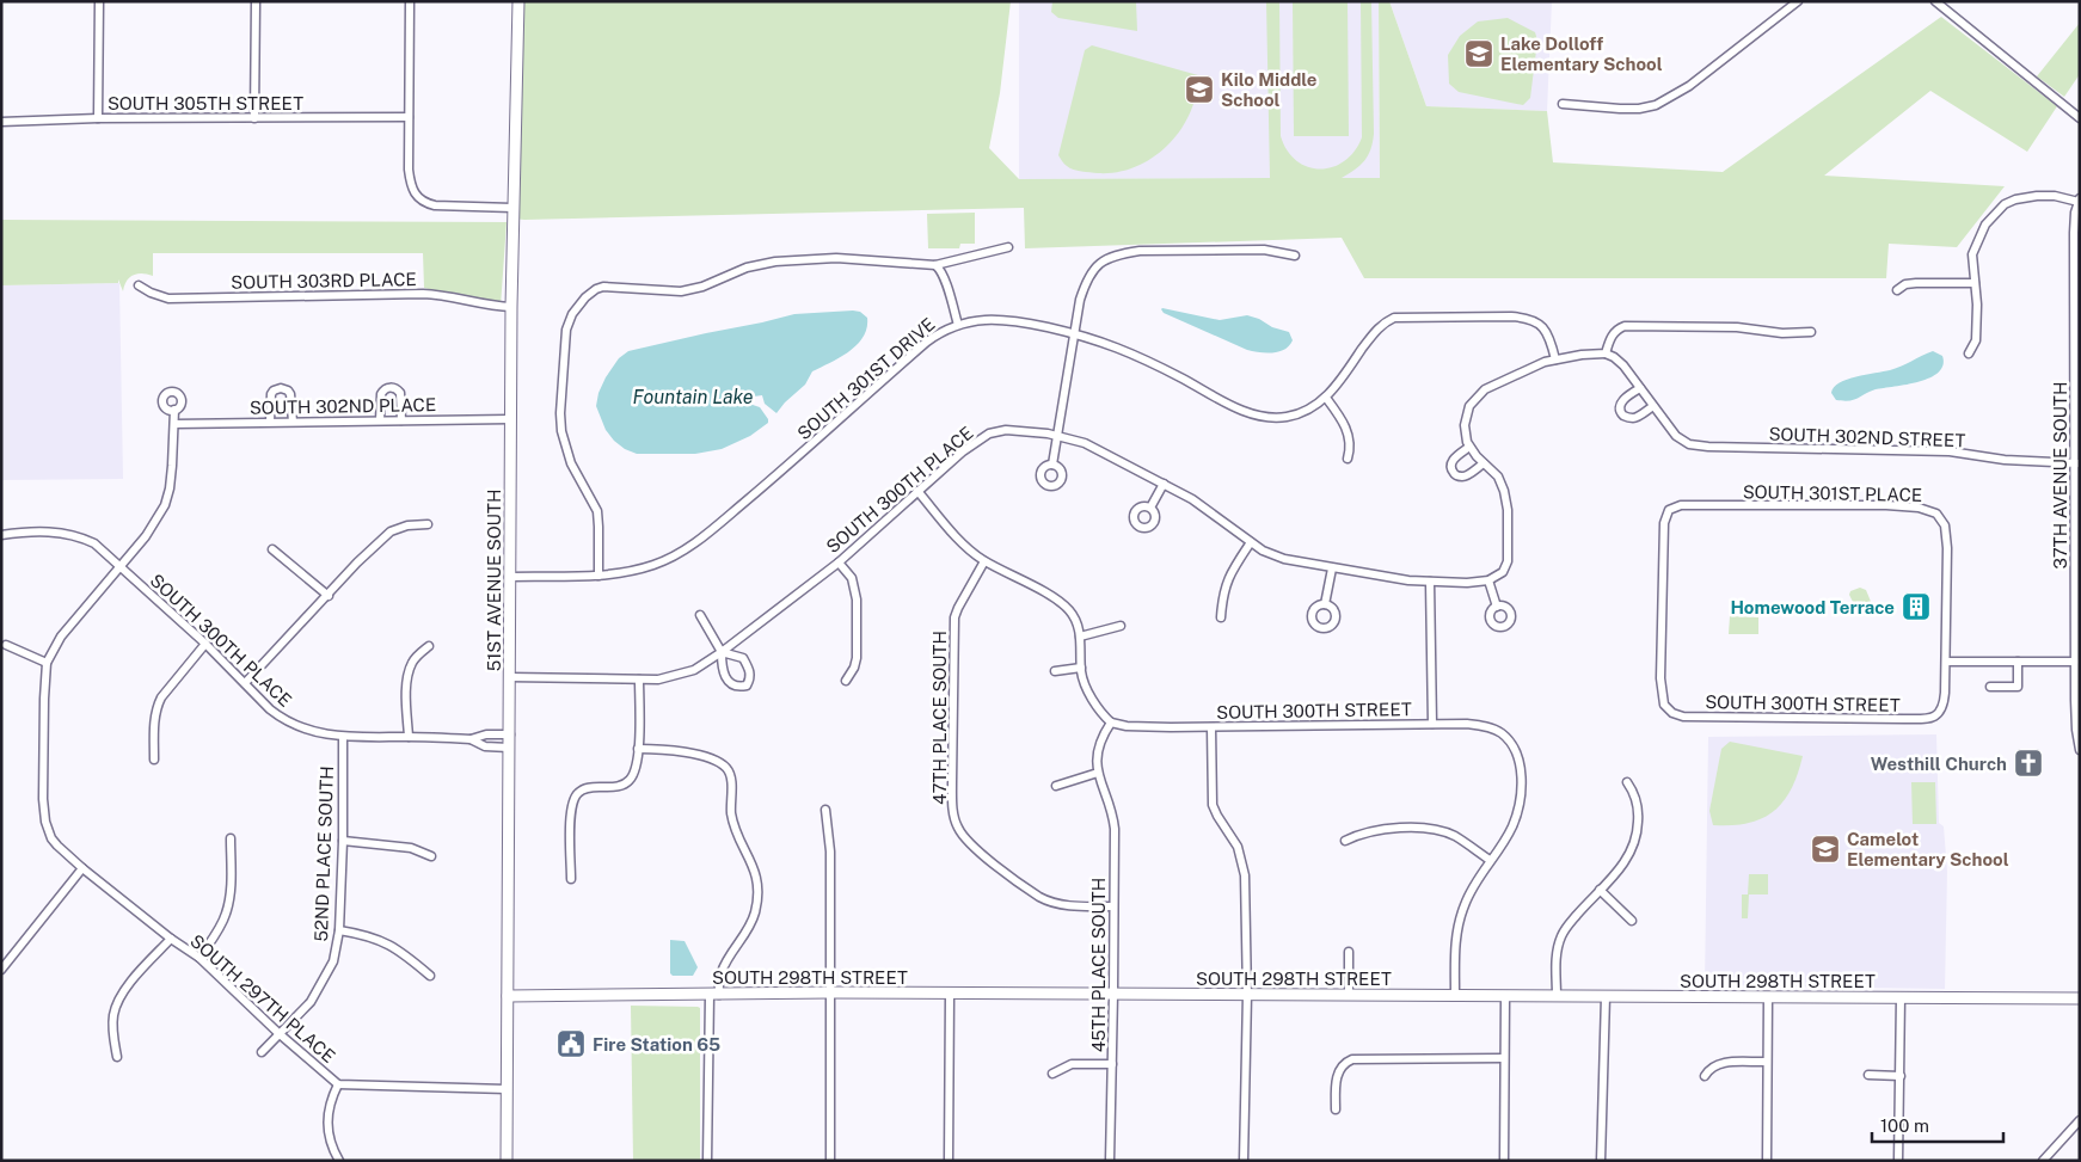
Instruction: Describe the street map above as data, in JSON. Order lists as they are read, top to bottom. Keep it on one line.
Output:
{"streets":{"street":["SOUTH 305TH STREET","SOUTH 303RD PLACE","SOUTH 301ST DRIVE","SOUTH 302ND PLACE","SOUTH 302ND STREET","37TH AVENUE SOUTH","SOUTH 300TH PLACE","SOUTH 301ST PLACE","51ST AVENUE SOUTH","SOUTH 300TH STREET","47TH PLACE SOUTH","52ND PLACE SOUTH","45TH PLACE SOUTH","SOUTH 298TH STREET","SOUTH 297TH PLACE"]},"crossings":[["SOUTH 303RD PLACE","51ST AVENUE SOUTH"],["SOUTH 301ST DRIVE","51ST AVENUE SOUTH"],["SOUTH 302ND PLACE","51ST AVENUE SOUTH"],["SOUTH 302ND STREET","37TH AVENUE SOUTH"],["SOUTH 300TH PLACE","51ST AVENUE SOUTH"],["SOUTH 300TH PLACE","52ND PLACE SOUTH"],["SOUTH 301ST PLACE","SOUTH 300TH STREET"],["51ST AVENUE SOUTH","SOUTH 298TH STREET"],["51ST AVENUE SOUTH","SOUTH 297TH PLACE"],["SOUTH 300TH STREET","45TH PLACE SOUTH"],["47TH PLACE SOUTH","45TH PLACE SOUTH"],["52ND PLACE SOUTH","SOUTH 297TH PLACE"],["45TH PLACE SOUTH","SOUTH 298TH STREET"]],"water":["Fountain Lake"],"places":{"school or university":["Lake Dolloff Elementary School","Kilo Middle School","Camelot Elementary School"],"building":["Homewood Terrace"],"church":["Westhill Church"],"public building":["Fire Station 65"]},"scale_bar":"100 m"}
